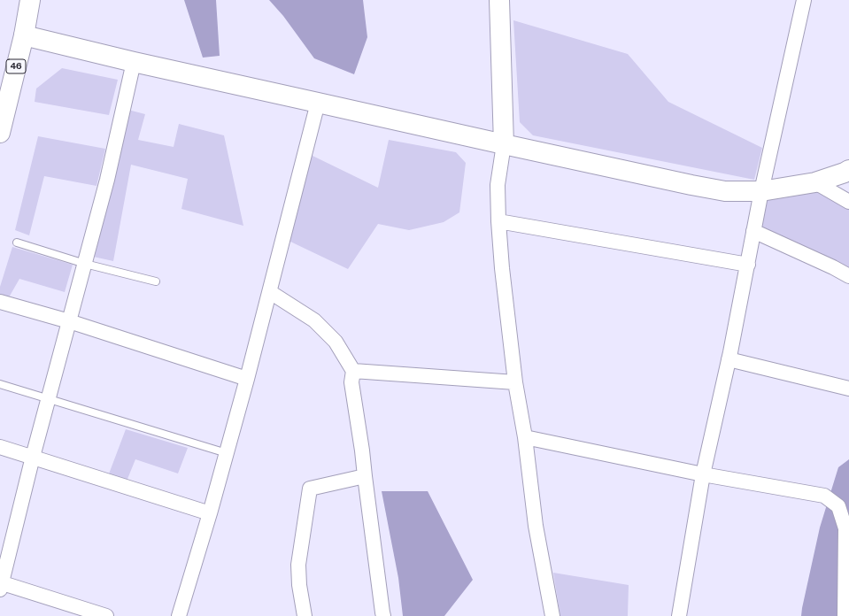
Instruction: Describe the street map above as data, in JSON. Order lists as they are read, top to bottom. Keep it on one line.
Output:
{"streets":{"main road":["46"]}}
